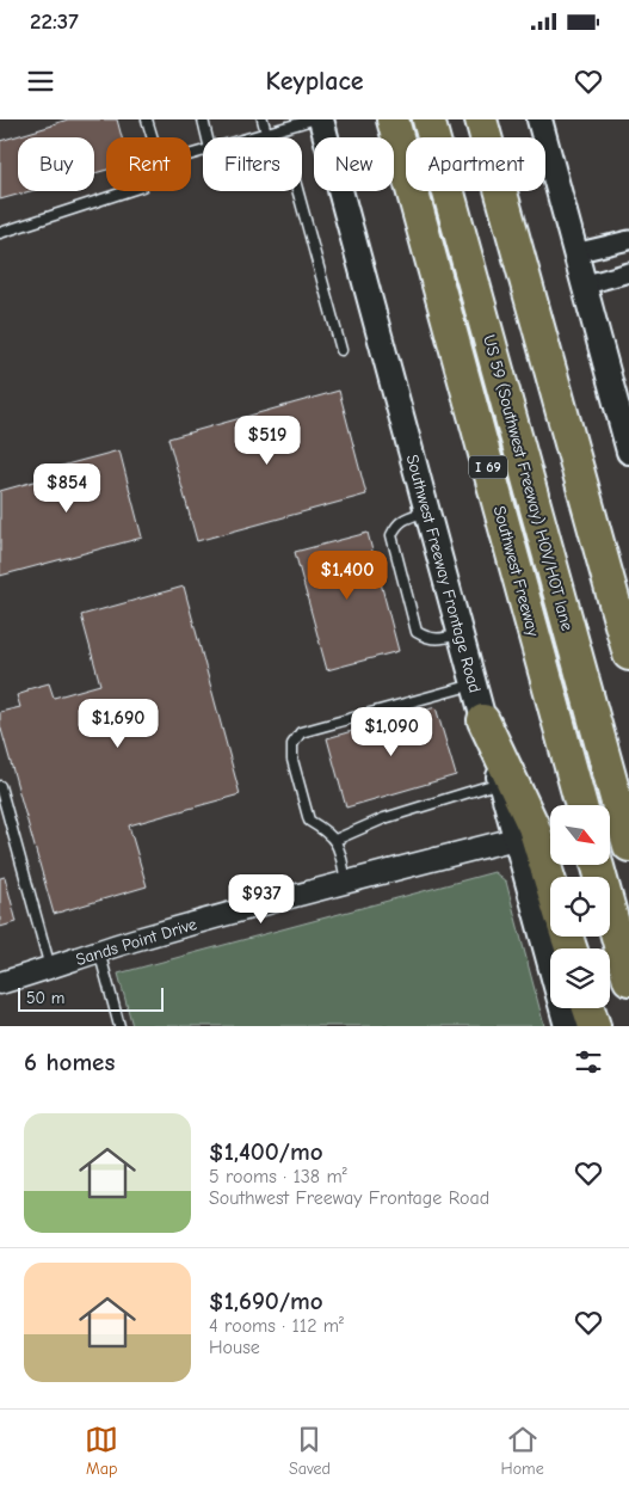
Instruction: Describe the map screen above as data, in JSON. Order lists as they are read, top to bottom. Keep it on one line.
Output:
{"streets":{"highway":["I 69","US 59 (Southwest Freeway) HOV/HOT lane","Southwest Freeway"],"main road":["Southwest Freeway Frontage Road"],"street":["Sands Point Drive"]},"crossings":[["Southwest Freeway Frontage Road","Sands Point Drive"]],"scale_bar":"50 m","north":"bottom right","page":{"status":"22:37","header":"Keyplace","chip":["Buy","Rent","Filters","New","Apartment"],"price":["$519","$854","$1,400","$1,690","$1,090","$937"],"scale":"50 m","heading":"6 homes","list":[{"name":"$1,400/mo","note":"5 rooms · 138 m² · Southwest Freeway Frontage Road"},{"name":"$1,690/mo","note":"4 rooms · 112 m² · House"}],"tabs":["Map","Saved","Home"]}}
